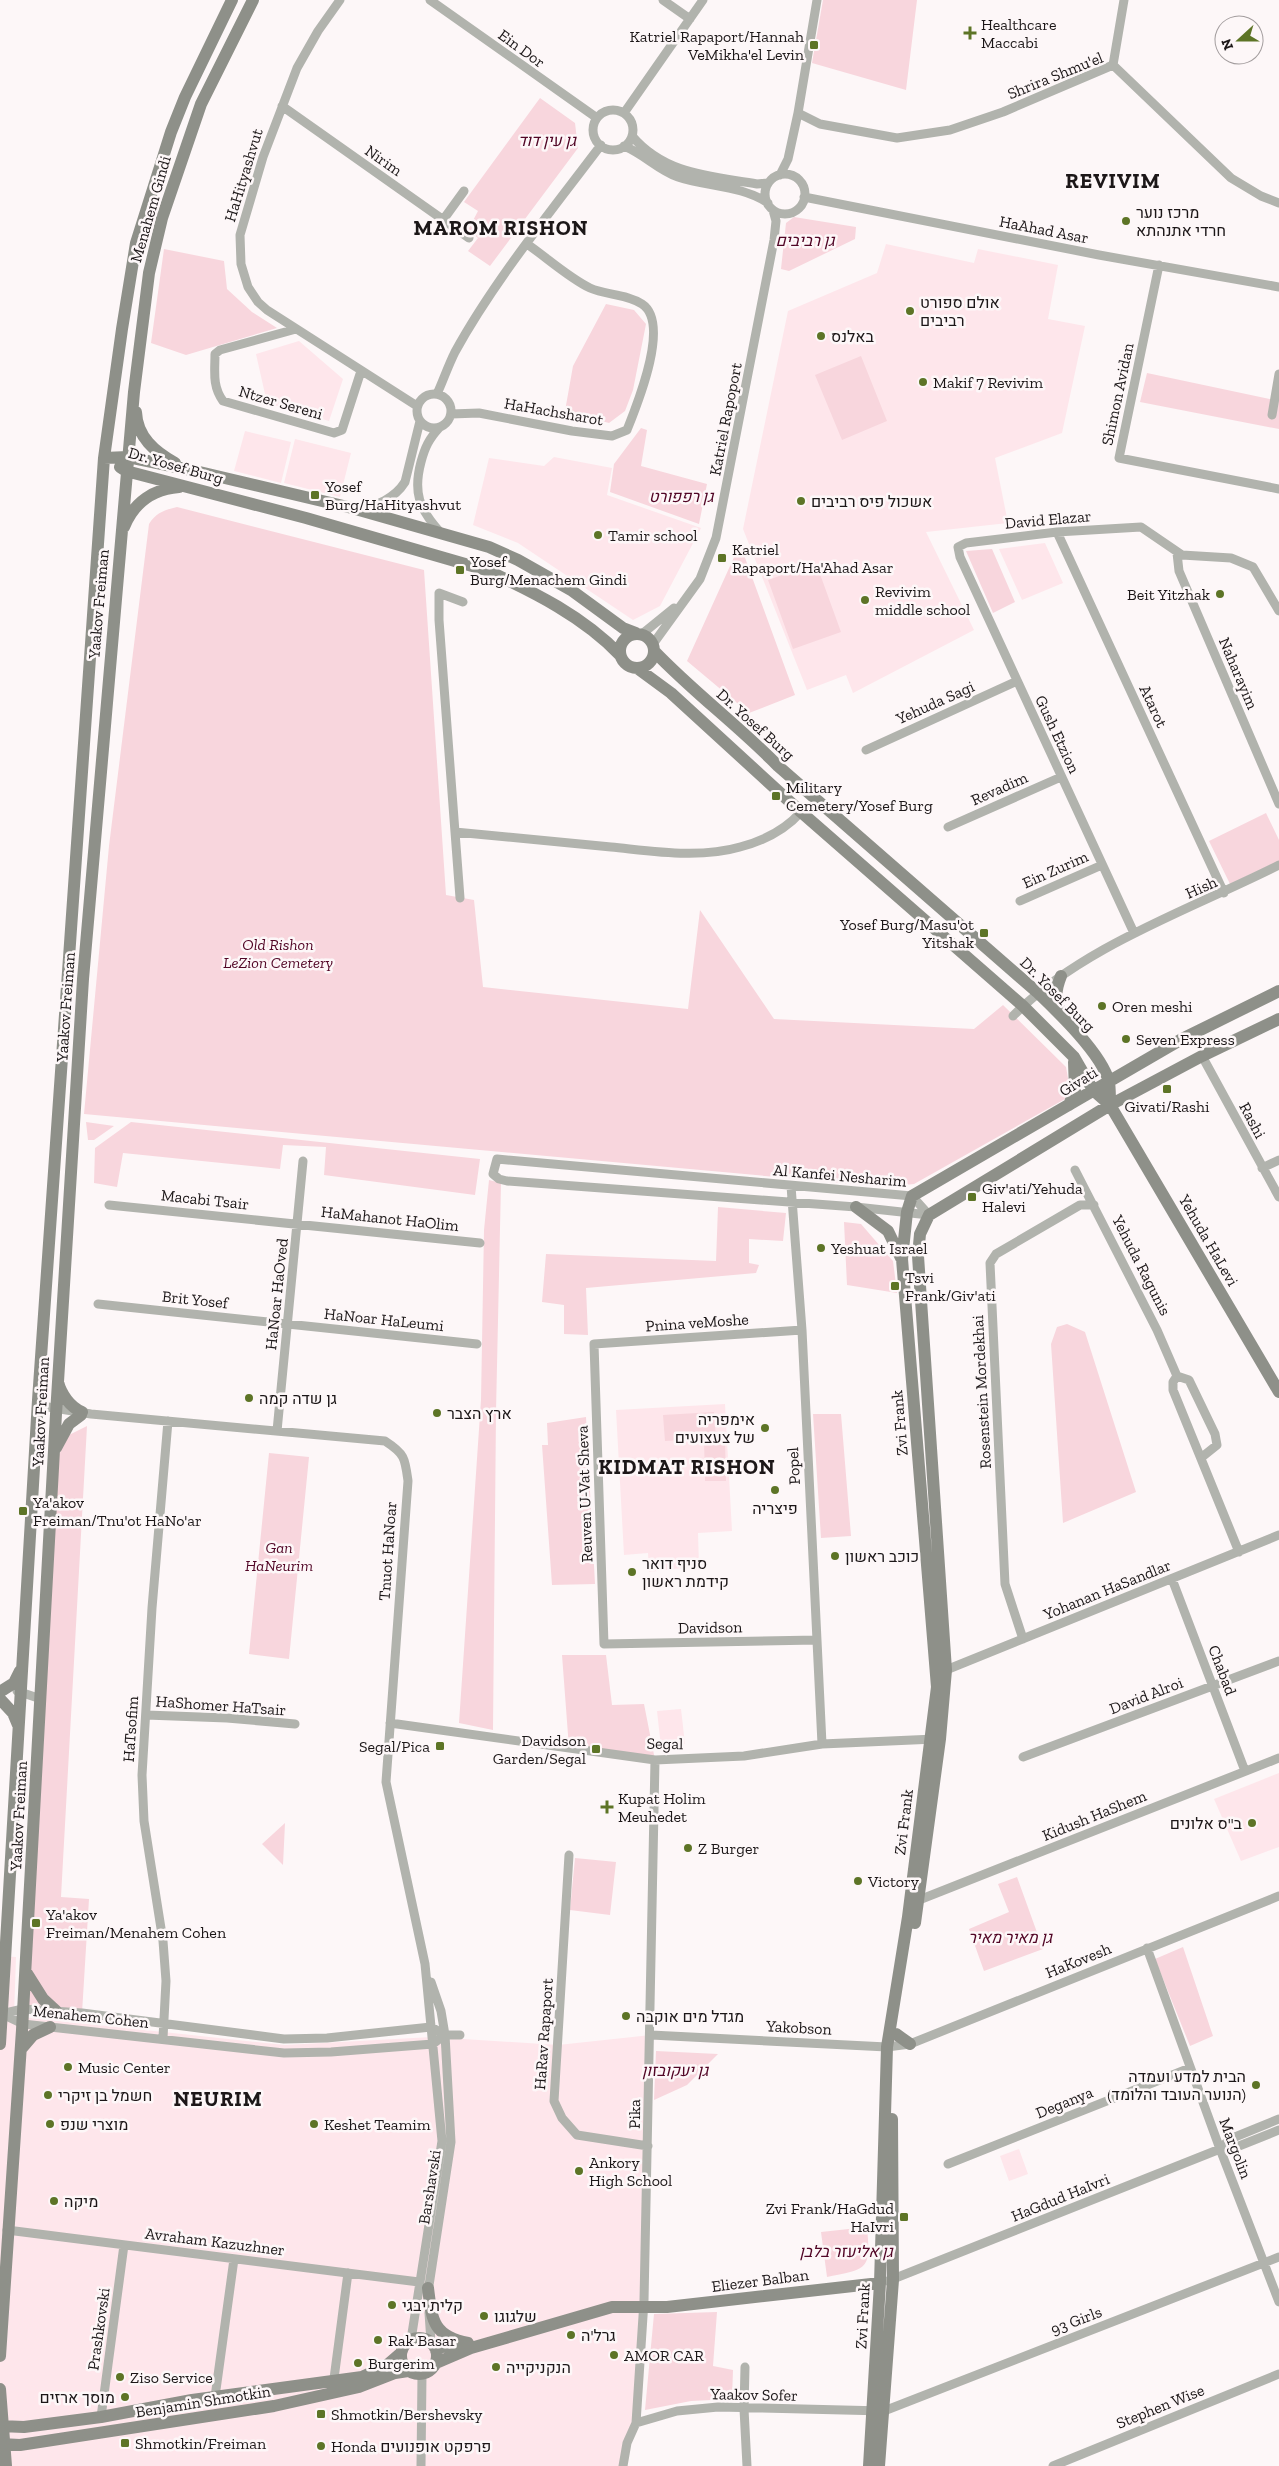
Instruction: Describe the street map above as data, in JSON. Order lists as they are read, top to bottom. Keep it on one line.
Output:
{"streets":{"street":["Ein Dor","Shrira Shmu'el","Nirim","HaHityashvut","Menahem Gindi","HaAhad Asar","Shimon Avidan","Ntzer Sereni","HaHachsharot","Katriel Rapoport","Dr. Yosef Burg","David Elazar","Yaakov Freiman","Naharayim","Yehuda Sagi","Atarot","Gush Etzion","Revadim","Ein Zurim","Hish","Givati","Rashi","Al Kanfei Nesharim","Macabi Tsair","HaMahanot HaOlim","Yehuda HaLevi","Yehuda Ragunis","HaNoar HaOved","Brit Yosef","HaNoar HaLeumi","Pnina veMoshe","Rosenstein Mordekhai","Zvi Frank","Popel","Reuven U-Vat Sheva","Tnuot HaNoar","Yohanan HaSandlar","Davidson","Chabad","David Alroi","HaShomer HaTsair","HaTsofim","Segal","Kidush HaShem","HaKovesh","Menahem Cohen","Yakobson","HaRav Rapaport","Deganya","Pika","Margolin","Barshavski","HaGdud HaIvri","Avraham Kazuzhner","Eliezer Balban","93 Girls","Prashkovski","Yaakov Sofer","Benjamin Shmotkin","Stephen Wise"]},"crossings":[["Nirim","HaHityashvut"],["HaHityashvut","Ntzer Sereni"],["HaHityashvut","HaHachsharot"],["Menahem Gindi","Dr. Yosef Burg"],["Menahem Gindi","Yaakov Freiman"],["HaAhad Asar","Shimon Avidan"],["HaAhad Asar","Katriel Rapoport"],["Katriel Rapoport","Dr. Yosef Burg"],["Dr. Yosef Burg","Yaakov Freiman"],["Dr. Yosef Burg","Hish"],["Dr. Yosef Burg","Givati"],["Dr. Yosef Burg","Yehuda HaLevi"],["David Elazar","Naharayim"],["David Elazar","Atarot"],["David Elazar","Gush Etzion"],["Yaakov Freiman","Tnuot HaNoar"],["Yaakov Freiman","Menahem Cohen"],["Yaakov Freiman","Avraham Kazuzhner"],["Yehuda Sagi","Gush Etzion"],["Atarot","Hish"],["Gush Etzion","Revadim"],["Gush Etzion","Ein Zurim"],["Gush Etzion","Hish"],["Givati","Al Kanfei Nesharim"],["Al Kanfei Nesharim","Zvi Frank"],["Al Kanfei Nesharim","Popel"],["Macabi Tsair","HaMahanot HaOlim"],["Macabi Tsair","HaNoar HaOved"],["HaMahanot HaOlim","HaNoar HaOved"],["Yehuda Ragunis","Rosenstein Mordekhai"],["Yehuda Ragunis","Yohanan HaSandlar"],["HaNoar HaOved","Brit Yosef"],["HaNoar HaOved","HaNoar HaLeumi"],["HaNoar HaOved","Tnuot HaNoar"],["Brit Yosef","HaNoar HaLeumi"],["Pnina veMoshe","Popel"],["Pnina veMoshe","Reuven U-Vat Sheva"],["Rosenstein Mordekhai","Yohanan HaSandlar"],["Zvi Frank","Yohanan HaSandlar"],["Zvi Frank","Segal"],["Zvi Frank","Kidush HaShem"],["Zvi Frank","Yakobson"],["Zvi Frank","HaGdud HaIvri"],["Zvi Frank","Eliezer Balban"],["Zvi Frank","93 Girls"],["Zvi Frank","Yaakov Sofer"],["Popel","Davidson"],["Popel","Segal"],["Reuven U-Vat Sheva","Davidson"],["Tnuot HaNoar","HaTsofim"],["Tnuot HaNoar","Segal"],["Tnuot HaNoar","Menahem Cohen"],["Tnuot HaNoar","Barshavski"],["Yohanan HaSandlar","Chabad"],["Chabad","David Alroi"],["Chabad","Kidush HaShem"],["HaShomer HaTsair","HaTsofim"],["HaTsofim","Menahem Cohen"],["Segal","Pika"],["HaKovesh","Margolin"],["Menahem Cohen","Barshavski"],["Yakobson","Pika"],["HaRav Rapaport","Pika"],["Deganya","Margolin"],["Pika","Eliezer Balban"],["Pika","Yaakov Sofer"],["Margolin","HaGdud HaIvri"],["Margolin","93 Girls"],["Barshavski","Avraham Kazuzhner"],["Barshavski","Benjamin Shmotkin"],["HaGdud HaIvri","Eliezer Balban"],["Avraham Kazuzhner","Prashkovski"],["93 Girls","Yaakov Sofer"],["Prashkovski","Benjamin Shmotkin"]],"districts":["REVIVIM","MAROM RISHON","KIDMAT RISHON","NEURIM"],"parks":["גן עין דוד","גן רביבים","גן רפפורט","Old Rishon LeZion Cemetery","Gan HaNeurim","גן מאיר מאיר","גן יעקובזון","גן אליעזר בלבן"],"places":{"health":["Healthcare Maccabi","Kupat Holim Meuhedet"],"transit":["Katriel Rapaport/Hannah VeMikha'el Levin","Yosef Burg/HaHityashvut","Katriel Rapaport/Ha'Ahad Asar","Yosef Burg/Menachem Gindi","Military Cemetery/Yosef Burg","Yosef Burg/Masu'ot Yitshak","Givati/Rashi","Giv'ati/Yehuda Halevi","Tsvi Frank/Giv'ati","Ya'akov Freiman/Tnu'ot HaNo'ar","Segal/Pica","Davidson Garden/Segal","Ya'akov Freiman/Menahem Cohen","Zvi Frank/HaGdud HaIvri","Shmotkin/Bershevsky","Shmotkin/Freiman"],"other":["מרכז נוער חרדי אתנהתא","אולם ספורט רביבים","באלנס","Makif 7 Revivim","אשכול פיס רביבים","Tamir school","Beit Yitzhak","Revivim middle school","Oren meshi","Seven Express","Yeshuat Israel","גן שדה קמה","ארץ הצבר","אימפריה של צעצועים","פיצריה","כוכב ראשון","סניף דואר קידמת ראשון","ב\"ס אלונים","Z Burger","Victory","מגדל מים אוקבה","Music Center","הבית למדע ועמדה (הנוער העובד והלומד)","חשמל בן זיקרי","מוצרי שנפ","Keshet Teamim","Ankory High School","מיקה","קלית יבגי","שלגוגו","גרל'ה","Rak Basar","AMOR CAR","Burgerim","הנקניקייה","Ziso Service","מוסך ארזים","Honda פרפקט אופנועים"]},"north":"left"}
